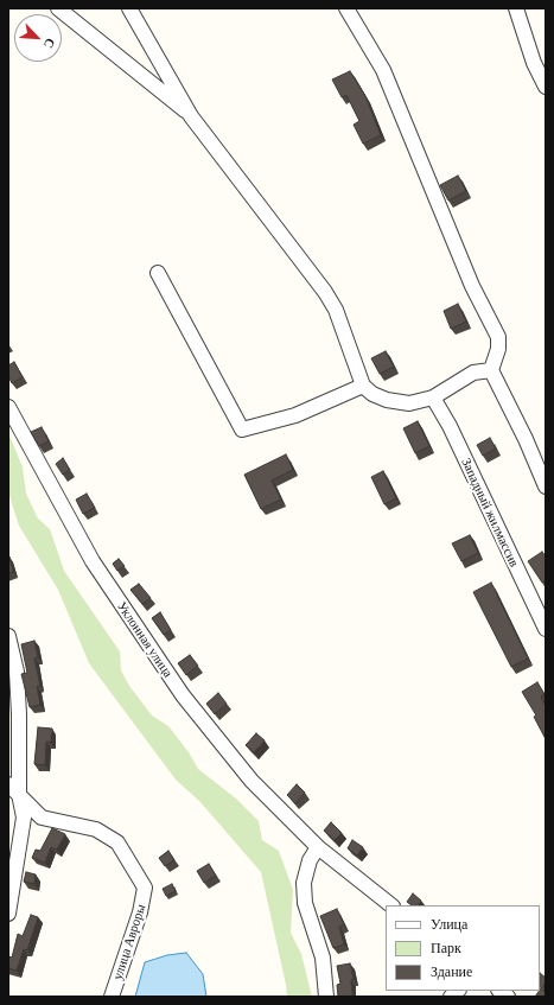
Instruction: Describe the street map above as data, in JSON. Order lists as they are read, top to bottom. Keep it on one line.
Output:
{"streets":{"street":["Западный жилмассив","Уклонная улица","улица Авроры"]},"legend":["Улица","Парк","Здание"],"north":"bottom right"}
